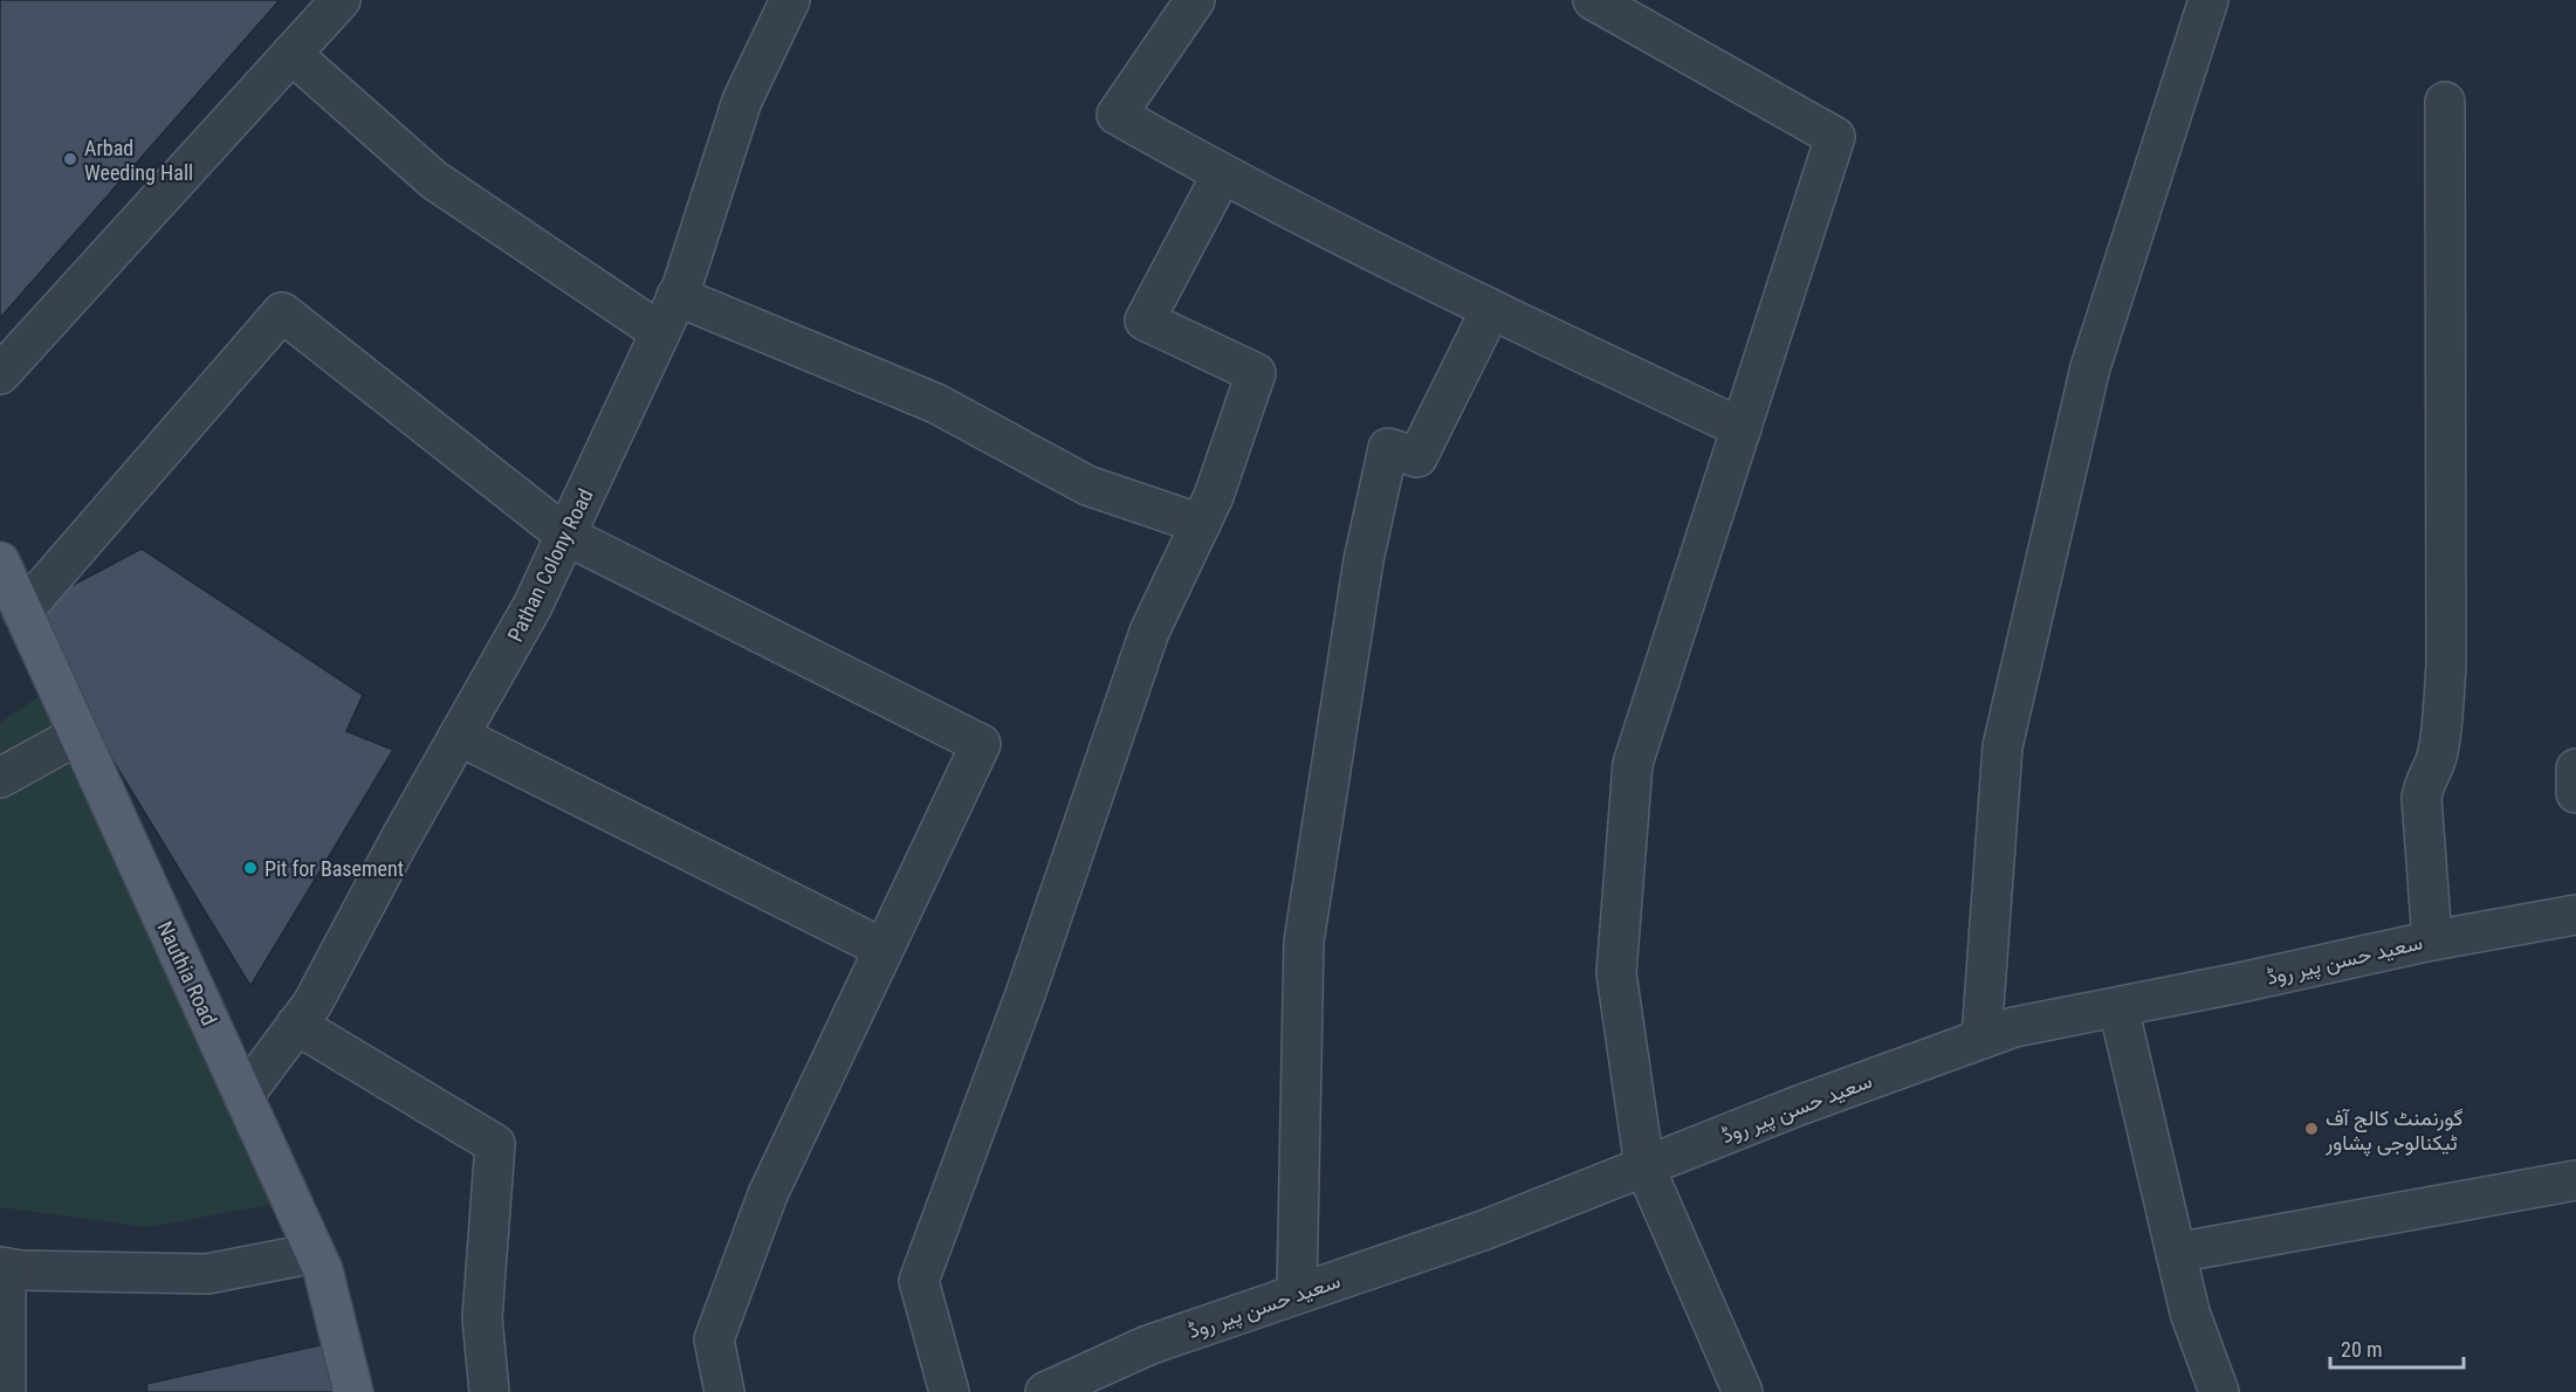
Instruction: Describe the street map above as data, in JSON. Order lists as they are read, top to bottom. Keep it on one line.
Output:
{"streets":{"main road":["Nauthia Road"],"street":["Pathan Colony Road","سعید حسن پیر روڈ"]},"crossings":[["Pathan Colony Road","Nauthia Road"]],"places":["Arbad Weeding Hall","Pit for Basement","گورنمنٹ کالج آف ٹیکنالوجی پشاور"],"scale_bar":"20 m"}
